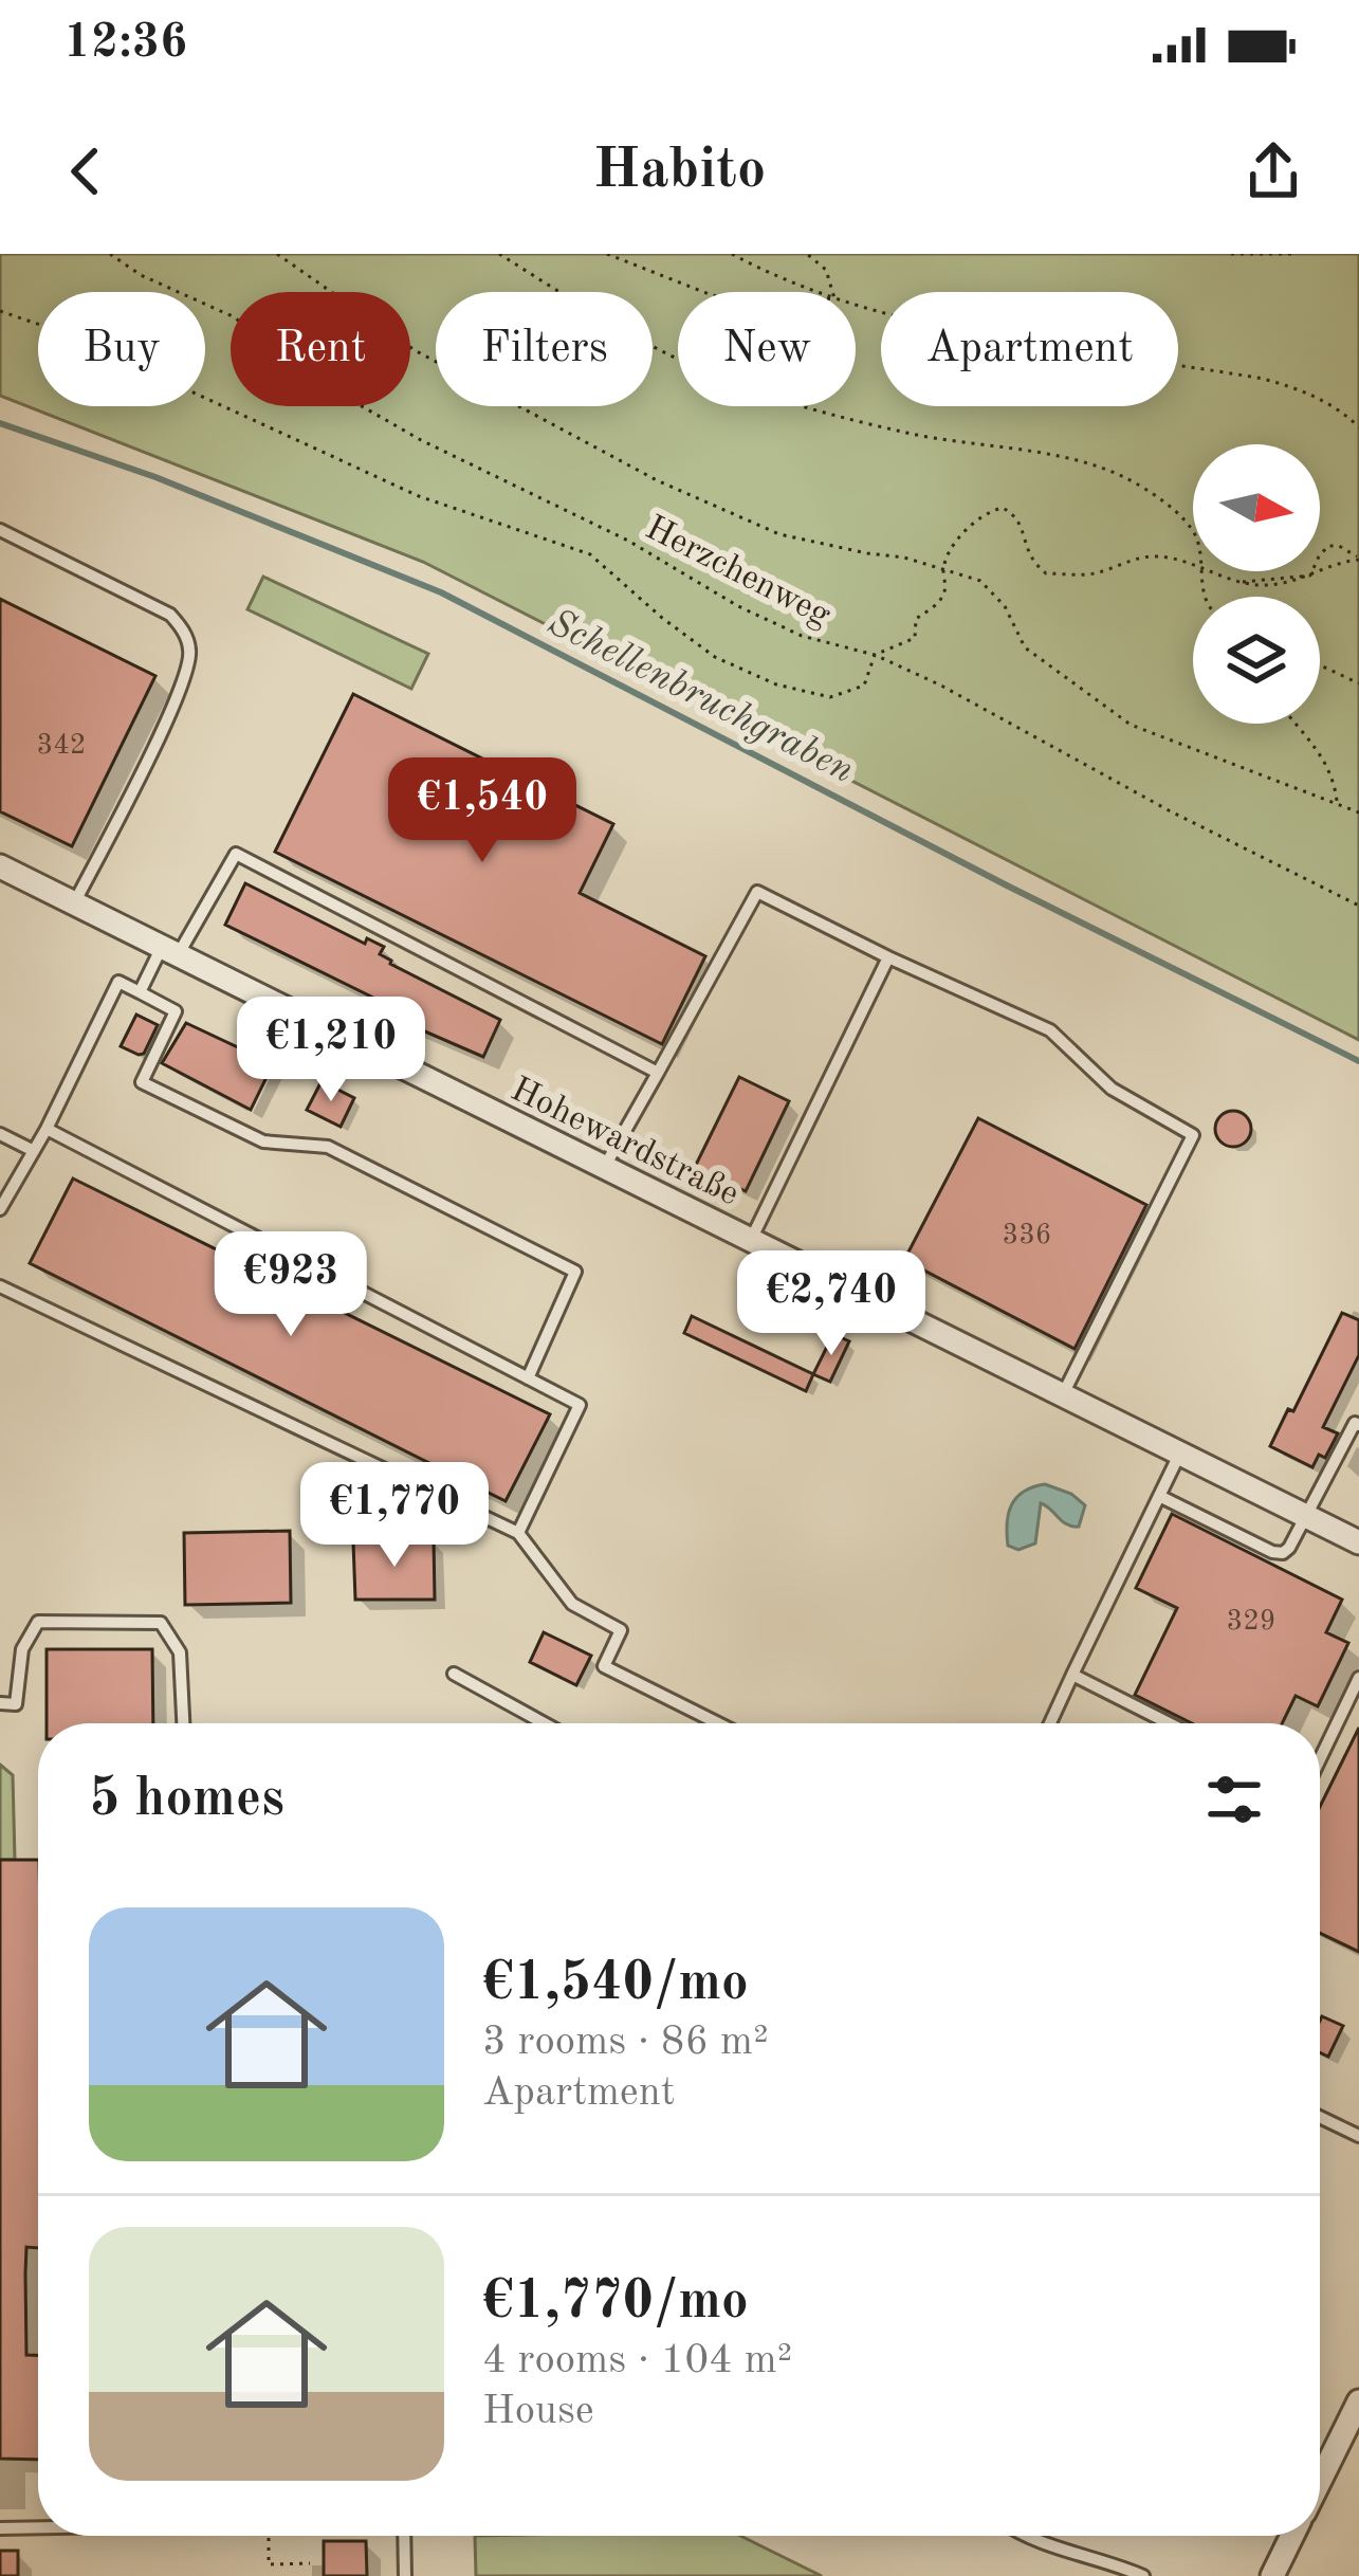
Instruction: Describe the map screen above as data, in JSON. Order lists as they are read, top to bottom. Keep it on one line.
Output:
{"streets":{"street":["Hohewardstraße"],"path":["Herzchenweg"]},"water":["Schellenbruchgraben"],"house_numbers":["342","336","329"],"north":"right","page":{"status":"12:36","header":"Habito","chip":["Buy","Rent","Filters","New","Apartment"],"price":["€1,540","€1,210","€923","€2,740","€1,770"],"heading":"5 homes","list":[{"name":"€1,540/mo","note":"3 rooms · 86 m² · Apartment"},{"name":"€1,770/mo","note":"4 rooms · 104 m² · House"}]}}
